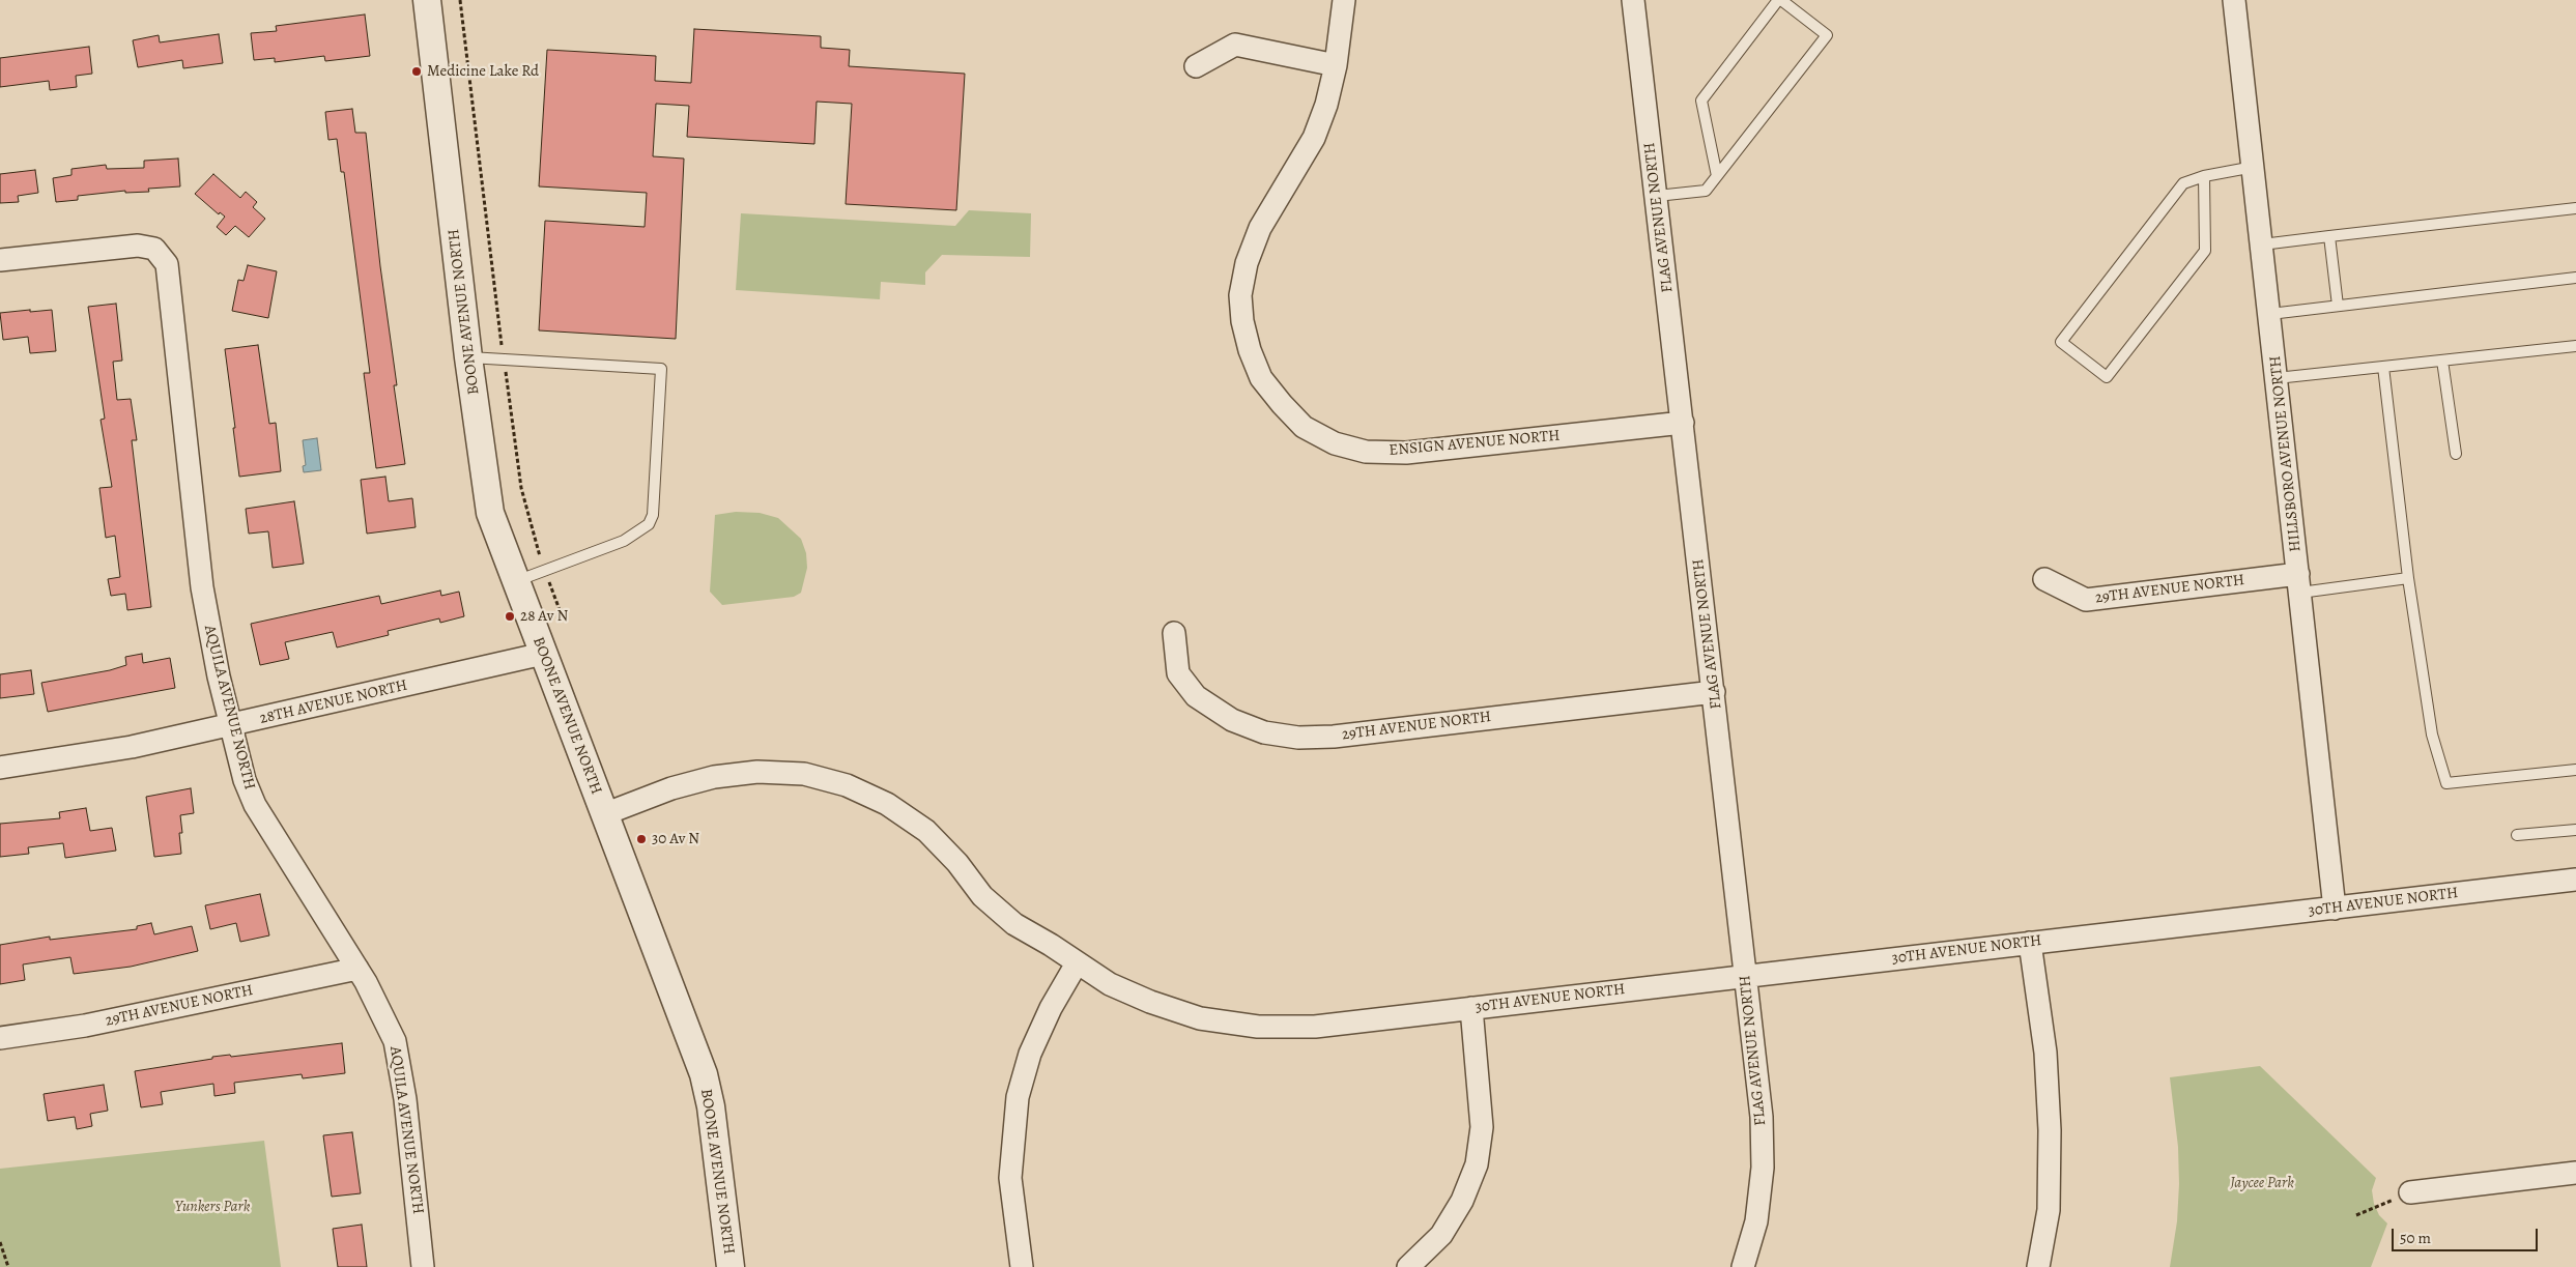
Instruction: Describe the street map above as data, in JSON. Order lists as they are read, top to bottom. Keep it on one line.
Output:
{"streets":{"street":["FLAG AVENUE NORTH","BOONE AVENUE NORTH","ENSIGN AVENUE NORTH","HILLSBORO AVENUE NORTH","29TH AVENUE NORTH","28TH AVENUE NORTH","AQUILA AVENUE NORTH","30TH AVENUE NORTH"]},"crossings":[["FLAG AVENUE NORTH","ENSIGN AVENUE NORTH"],["FLAG AVENUE NORTH","29TH AVENUE NORTH"],["FLAG AVENUE NORTH","30TH AVENUE NORTH"],["BOONE AVENUE NORTH","28TH AVENUE NORTH"],["BOONE AVENUE NORTH","30TH AVENUE NORTH"],["HILLSBORO AVENUE NORTH","29TH AVENUE NORTH"],["HILLSBORO AVENUE NORTH","30TH AVENUE NORTH"],["29TH AVENUE NORTH","AQUILA AVENUE NORTH"],["28TH AVENUE NORTH","AQUILA AVENUE NORTH"]],"parks":["Jaycee Park","Yunkers Park"],"places":["Medicine Lake Rd","28 Av N","30 Av N"],"scale_bar":"50 m"}
